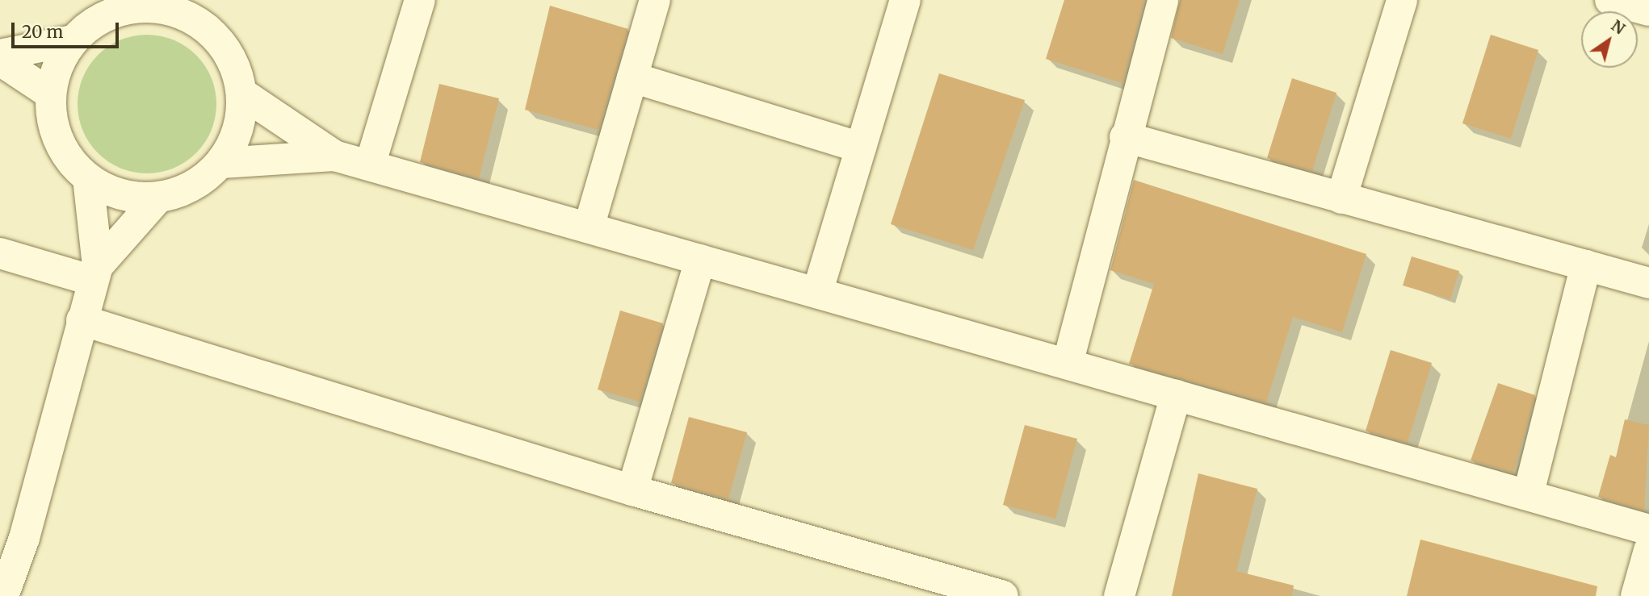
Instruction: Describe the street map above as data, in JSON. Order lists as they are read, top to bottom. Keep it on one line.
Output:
{"scale_bar":"20 m","north":"top right"}
